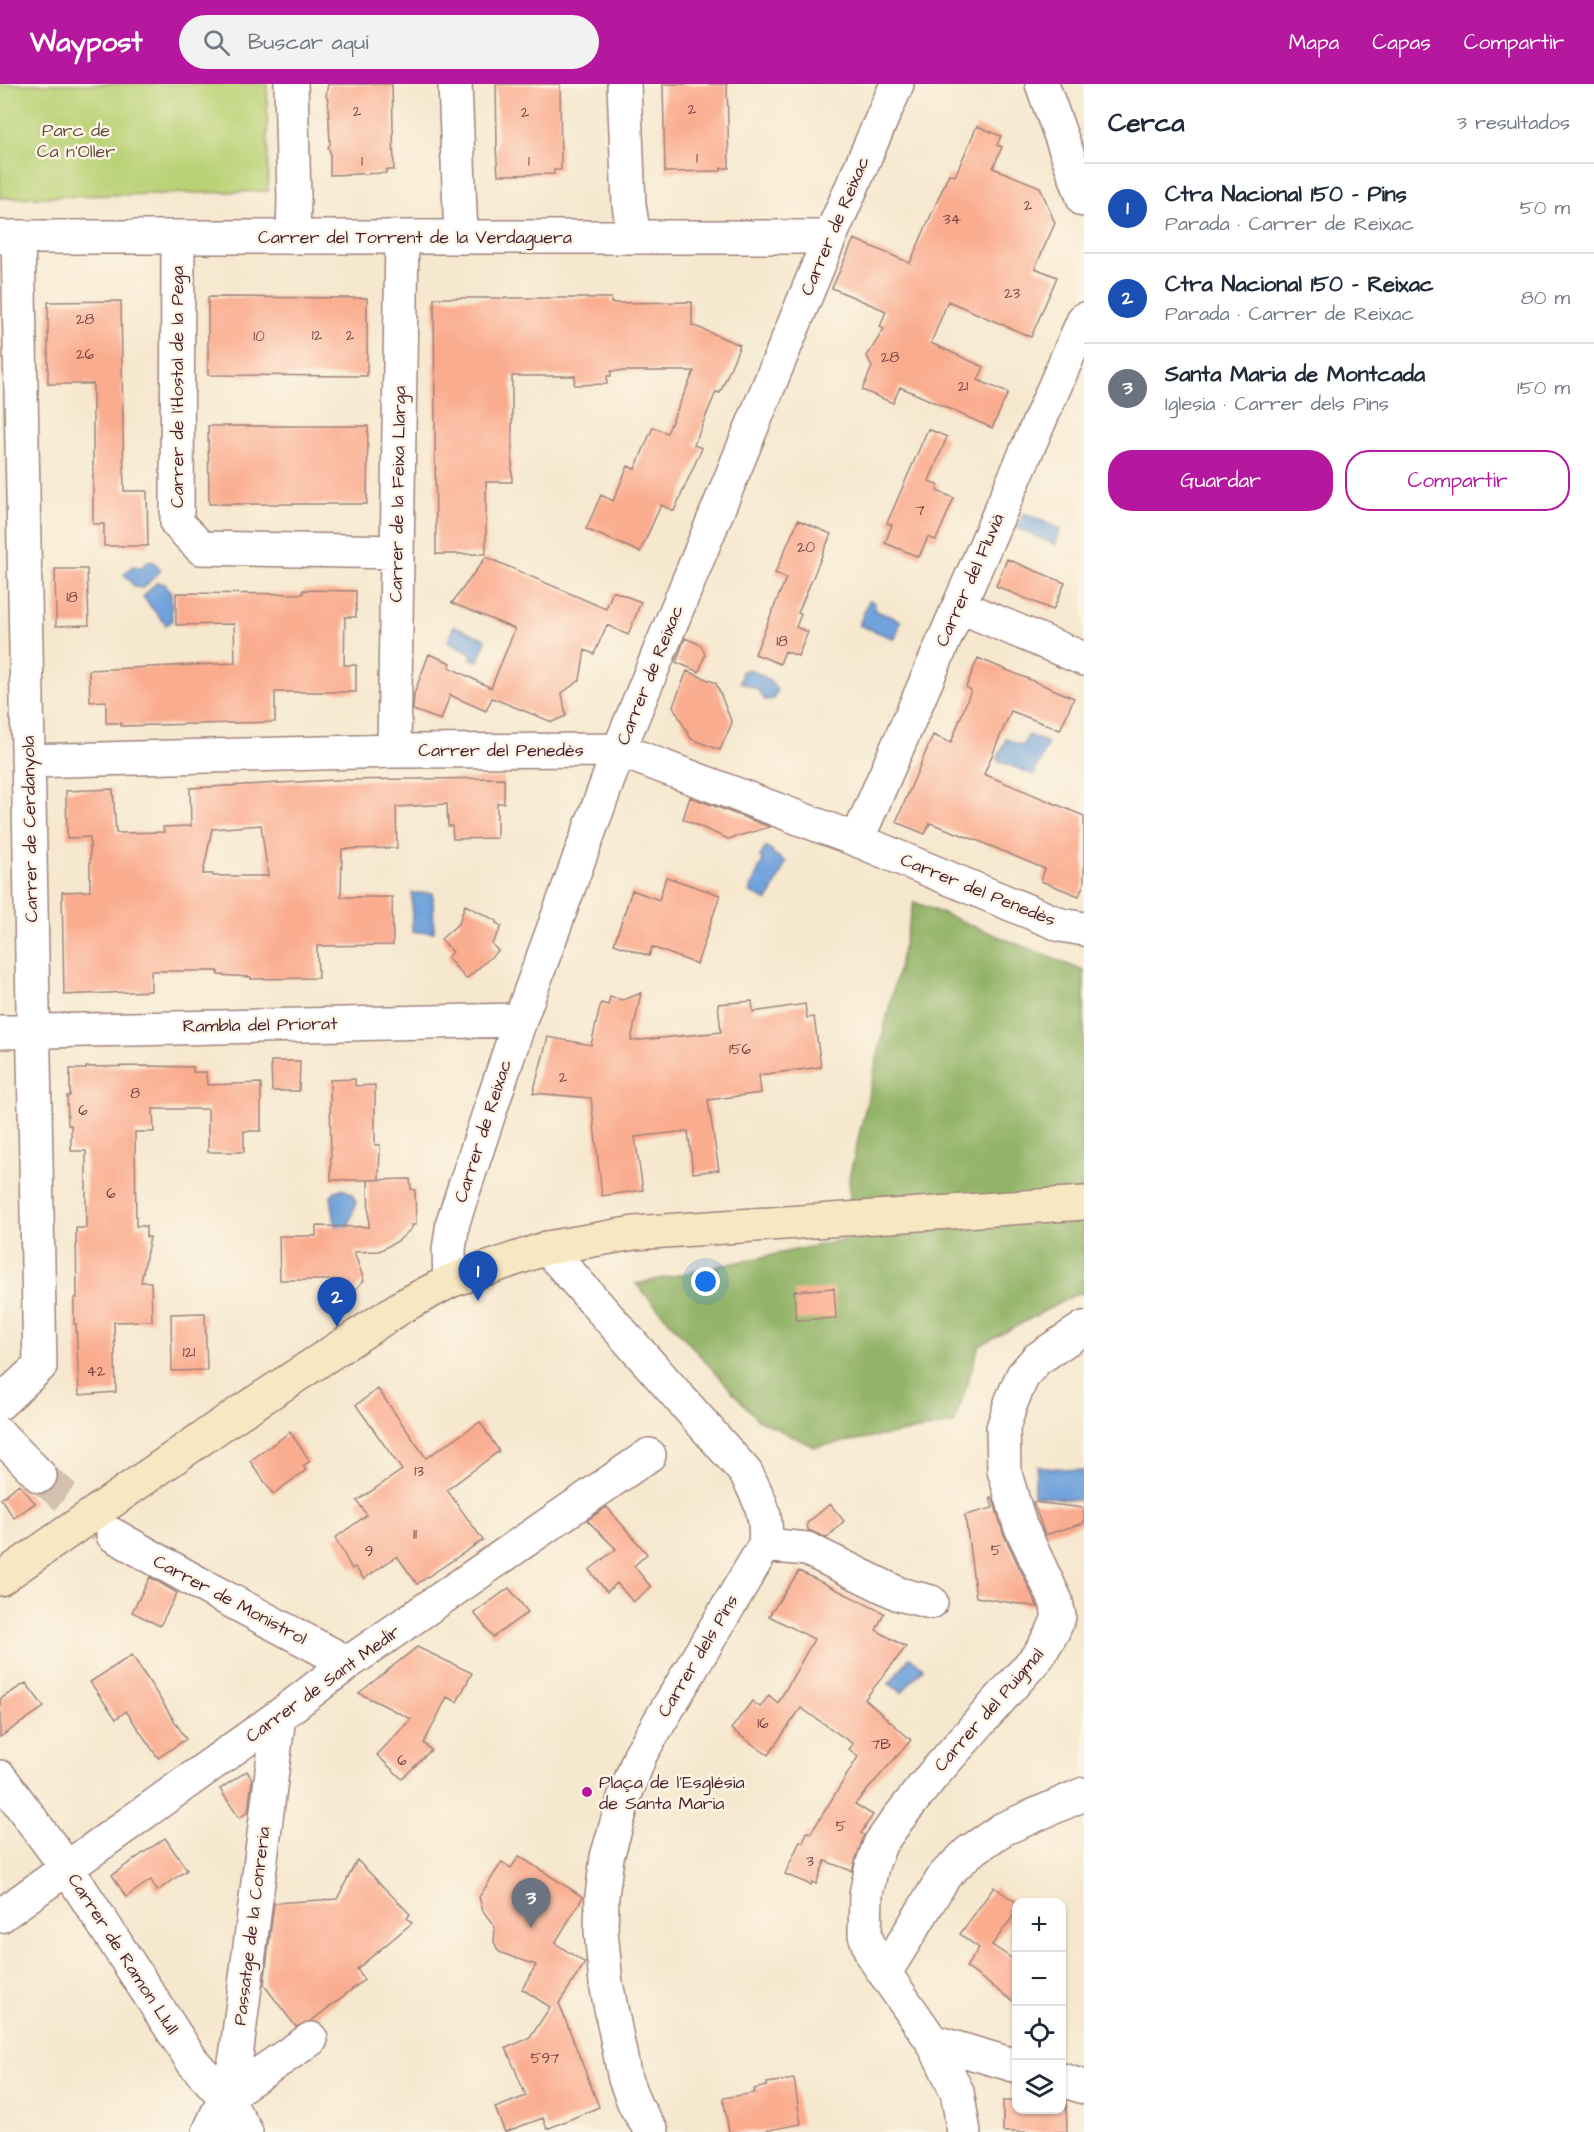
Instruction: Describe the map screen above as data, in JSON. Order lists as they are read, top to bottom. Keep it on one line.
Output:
{"streets":{"street":["Carrer de Reixac","Carrer del Torrent de la Verdaguera","Carrer de l'Hostal de la Pega","Carrer de la Feixa Llarga","Carrer del Fluvià","Carrer del Penedès","Carrer de Cerdanyola","Rambla del Priorat","Carrer de Monistrol","Carrer dels Pins","Carrer de Sant Medir","Carrer del Puigmal","Passatge de la Conreria","Carrer de Ramon Llull"]},"crossings":[["Carrer de Reixac","Carrer del Torrent de la Verdaguera"],["Carrer de Reixac","Carrer del Penedès"],["Carrer de Reixac","Rambla del Priorat"],["Carrer del Torrent de la Verdaguera","Carrer de l'Hostal de la Pega"],["Carrer del Torrent de la Verdaguera","Carrer de la Feixa Llarga"],["Carrer del Torrent de la Verdaguera","Carrer de Cerdanyola"],["Carrer de l'Hostal de la Pega","Carrer de la Feixa Llarga"],["Carrer de la Feixa Llarga","Carrer del Penedès"],["Carrer del Fluvià","Carrer del Penedès"],["Carrer del Penedès","Carrer de Cerdanyola"],["Carrer de Cerdanyola","Rambla del Priorat"],["Carrer de Monistrol","Carrer de Sant Medir"],["Carrer de Sant Medir","Passatge de la Conreria"],["Carrer de Sant Medir","Carrer de Ramon Llull"],["Passatge de la Conreria","Carrer de Ramon Llull"]],"parks":["Parc de Ca n'Oller"],"places":["Plaça de l'Església de Santa Maria"],"house_numbers":["2","2","2","1","1","1","2","34","23","28","12","2","10","26","28","21","7","20","18","18","156","2","8","6","6","121","42","13","11","5","9","16","7B","6","5","3","597"],"page":{"header":"Waypost","search":"Buscar aquí","nav":["Mapa","Capas","Compartir"],"heading":["Cerca","3 resultados"],"list":[{"mark":"1","name":"Ctra Nacional 150 - Pins","note":"Parada · Carrer de Reixac","value":"50 m"},{"mark":"2","name":"Ctra Nacional 150 - Reixac","note":"Parada · Carrer de Reixac","value":"80 m"},{"mark":"3","name":"Santa Maria de Montcada","note":"Iglesia · Carrer dels Pins","value":"150 m"}],"buttons":["Guardar","Compartir"],"pins":["1","2","3"],"map_buttons":["+","−"]}}
